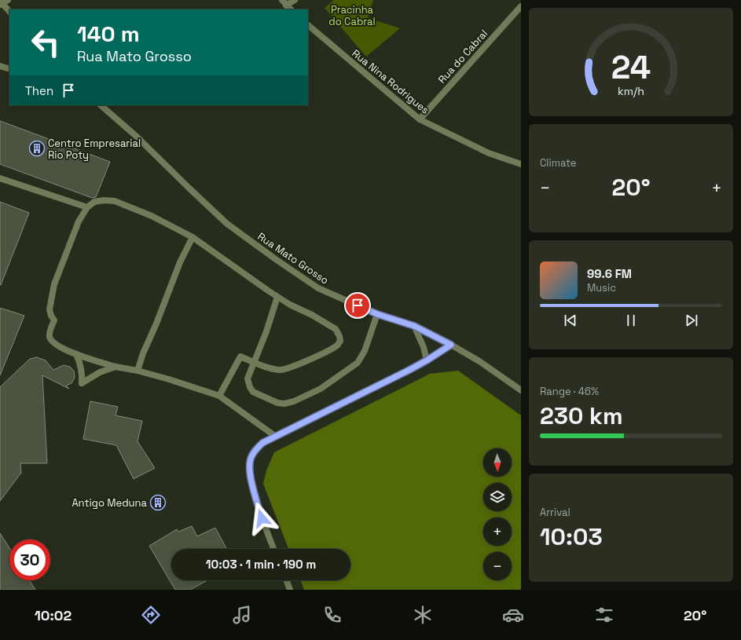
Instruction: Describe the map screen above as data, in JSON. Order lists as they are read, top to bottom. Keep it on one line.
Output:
{"streets":{"street":["Rua do Cabral","Rua Nina Rodrigues","Rua Mato Grosso"]},"crossings":[["Rua do Cabral","Rua Nina Rodrigues"]],"parks":["Pracinha do Cabral"],"places":{"building":["Centro Empresarial Rio Poty","Antigo Meduna"]},"north":"bottom","page":{"turn":["140 m","Rua Mato Grosso"],"then":"Then","tile":["Climate",["Range · 46%","230 km"],["Arrival","10:03"]],"heat":["−","20°","+"],"song":["99.6 FM","Music"],"map_buttons":["+","−"],"limit":"30","trip":"10:03 · 1 min · 190 m","tabs":["10:02","20°"],"gauge":["24","km/h"]}}
